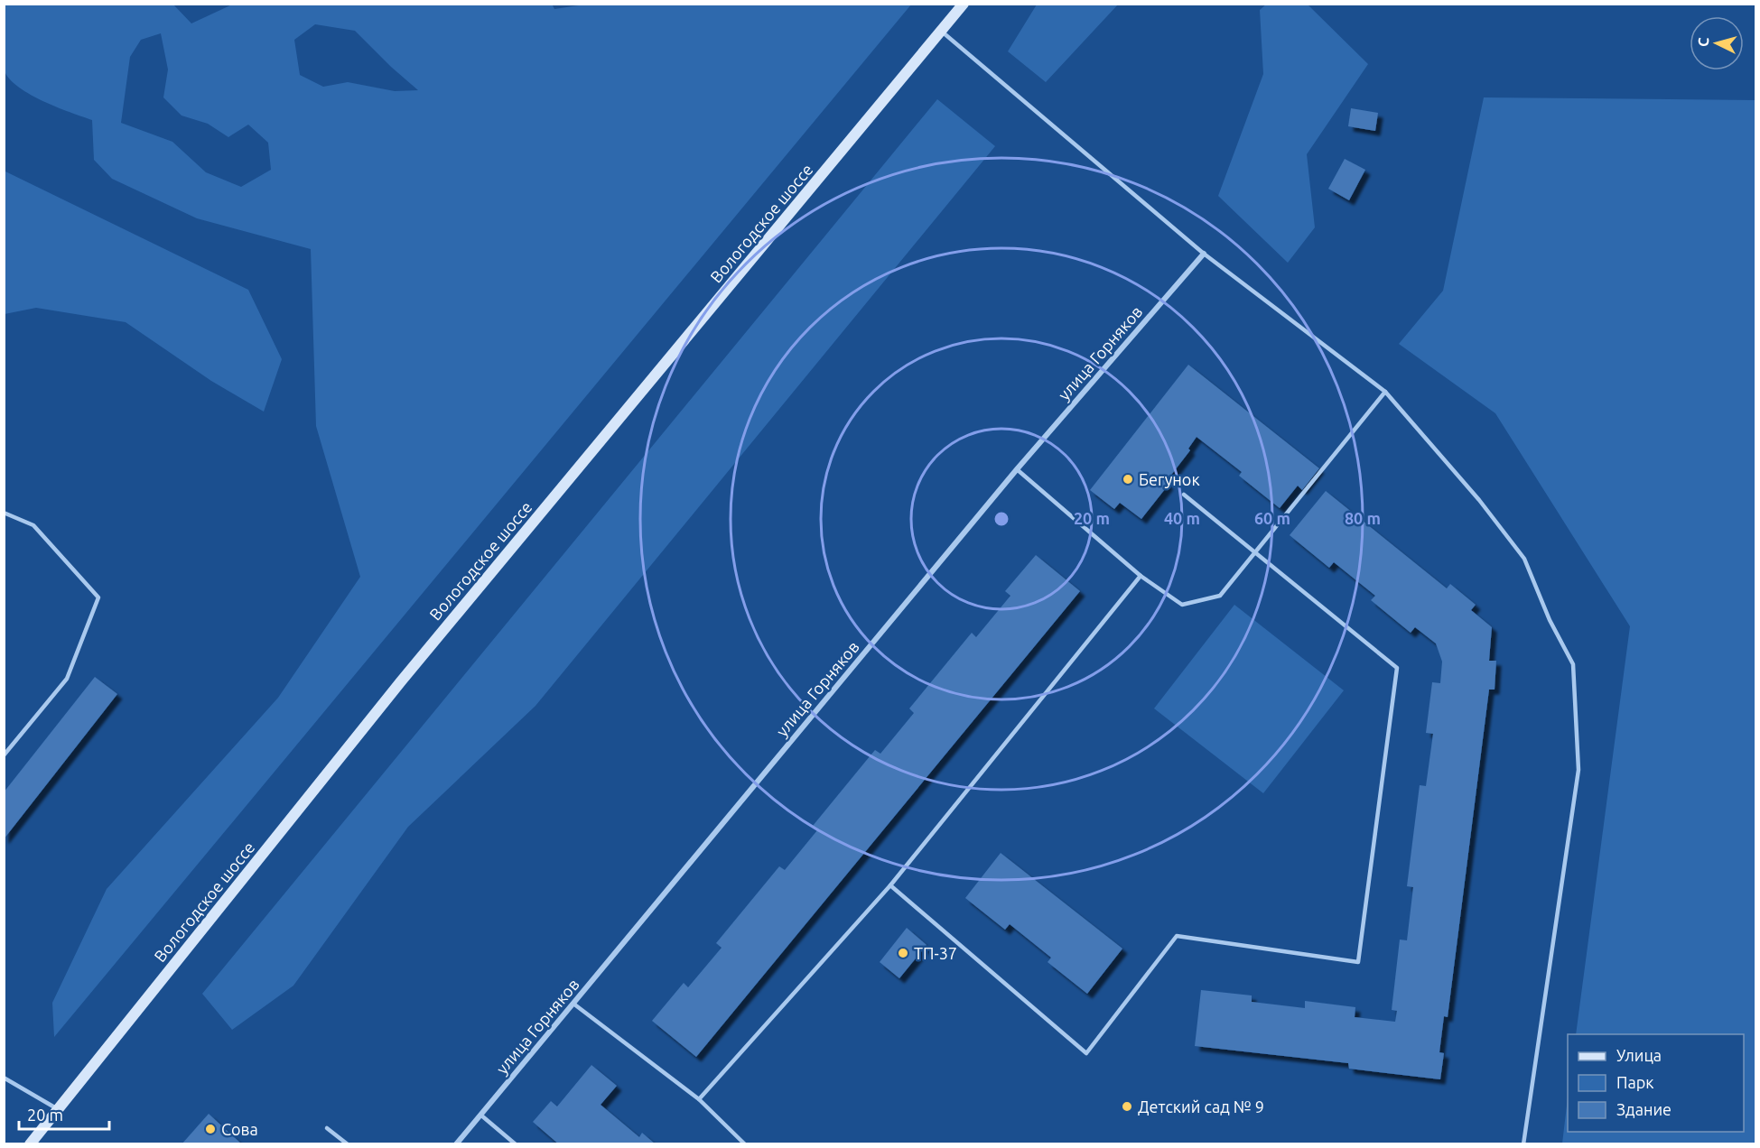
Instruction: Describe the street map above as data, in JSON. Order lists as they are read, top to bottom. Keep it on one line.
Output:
{"streets":{"main road":["Вологодское шоссе"],"street":["улица Горняков"]},"places":["Бегунок","ТП-37","Детский сад № 9","Сова"],"legend":["Улица","Парк","Здание"],"scale_bar":"20 m","north":"left","rings":["20 m","40 m","60 m","80 m"]}
